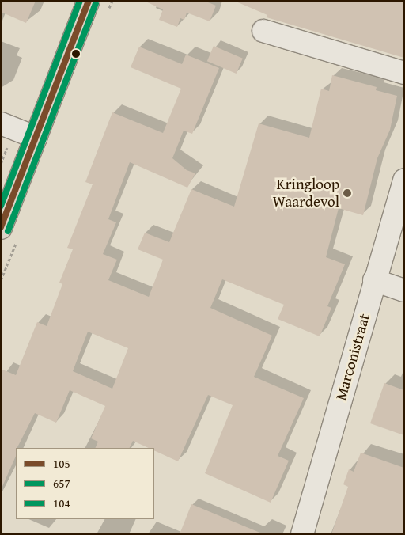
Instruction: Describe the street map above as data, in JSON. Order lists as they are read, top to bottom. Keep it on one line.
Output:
{"streets":{"street":["Marconistraat"]},"places":["Kringloop Waardevol"],"lines":["transit line 105","transit line 104","transit line 657"],"legend":["105","657","104"]}
